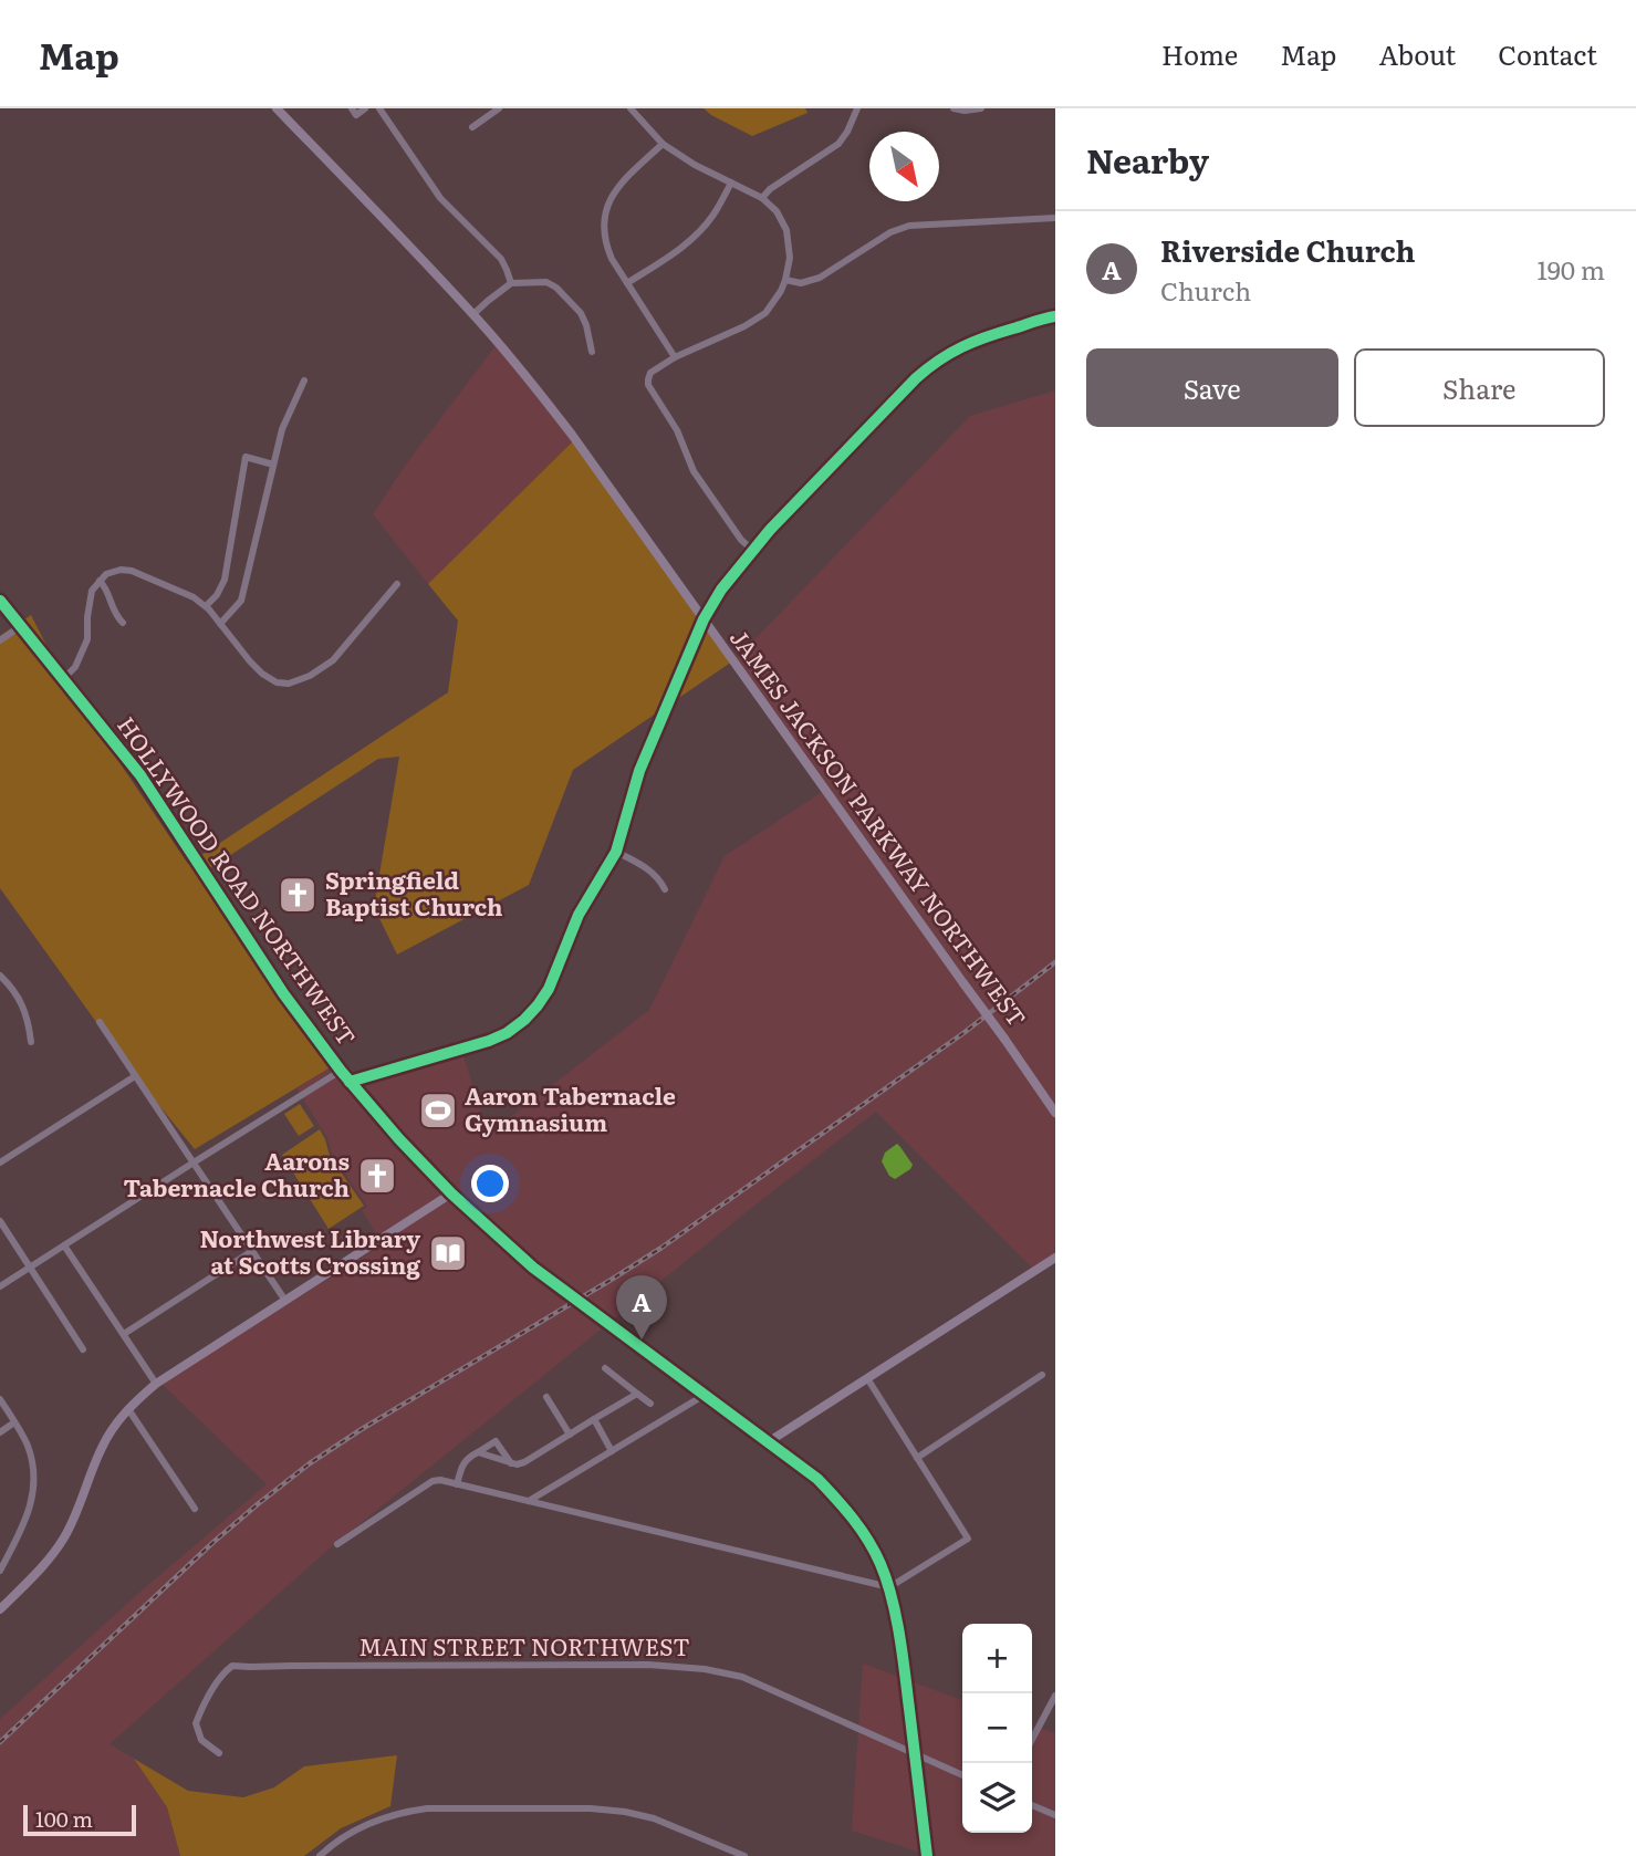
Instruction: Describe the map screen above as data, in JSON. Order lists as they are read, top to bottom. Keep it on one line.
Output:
{"streets":{"street":["JAMES JACKSON PARKWAY NORTHWEST","HOLLYWOOD ROAD NORTHWEST","MAIN STREET NORTHWEST"]},"crossings":[["HOLLYWOOD ROAD NORTHWEST","MAIN STREET NORTHWEST"]],"places":{"church":["Springfield Baptist Church","Aarons Tabernacle Church"],"sports":["Aaron Tabernacle Gymnasium"],"library":["Northwest Library at Scotts Crossing"]},"scale_bar":"100 m","north":"bottom right","page":{"header":"Map","nav":["Home","Map","About","Contact"],"heading":"Nearby","list":[{"mark":"A","name":"Riverside Church","note":"Church","value":"190 m"}],"buttons":["Save","Share"],"pins":"A","map_buttons":["+","−"],"scale":"100 m"}}
